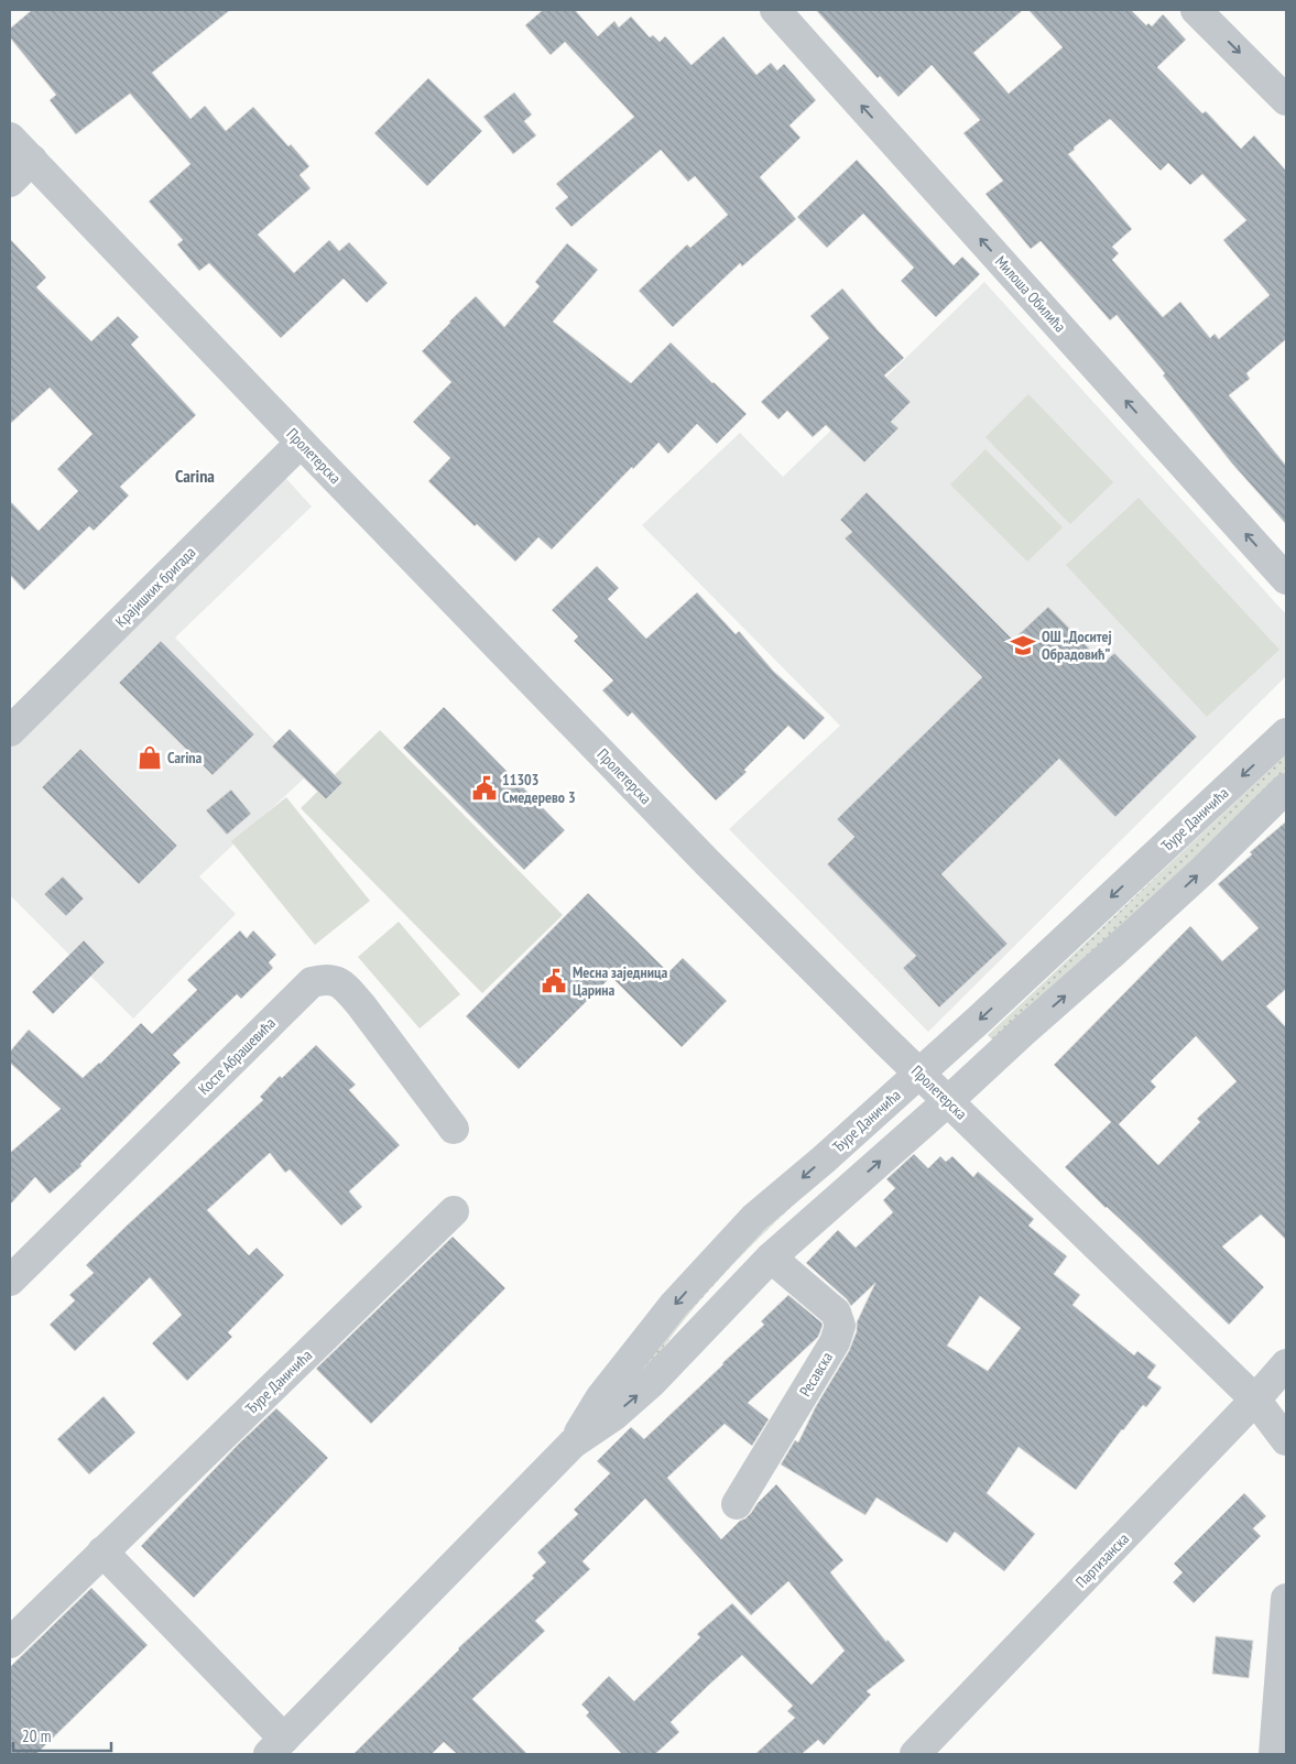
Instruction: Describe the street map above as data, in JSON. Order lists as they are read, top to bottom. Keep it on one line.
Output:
{"streets":{"street":["Милоша Обилића","Пролетерска","Крајишких бригада","Ђуре Даничића","Косте Абрашевића","Ресавска","Партизанска"]},"crossings":[["Пролетерска","Крајишких бригада"],["Пролетерска","Ђуре Даничића"],["Пролетерска","Партизанска"],["Ђуре Даничића","Ресавска"]],"one_way":["Милоша Обилића"],"districts":["Carina"],"places":{"school or university":["ОШ „Доситеј Обрадовић”"],"shop":["Carina"],"public building":["11303 Смедерево 3","Месна заједница Царина"]},"scale_bar":"20 m"}
